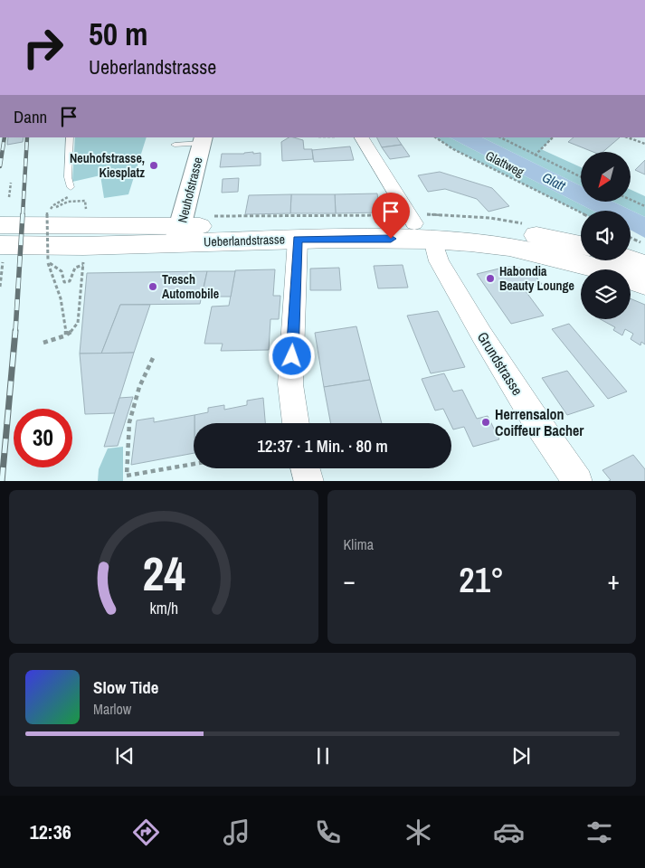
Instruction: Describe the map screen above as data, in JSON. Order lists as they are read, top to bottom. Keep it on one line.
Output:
{"streets":{"main road":["Ueberlandstrasse"],"street":["Neuhofstrasse","Grundstrasse"],"path":["Glattweg"]},"crossings":[["Neuhofstrasse","Ueberlandstrasse"],["Ueberlandstrasse","Grundstrasse"]],"water":["Glatt"],"places":["Neuhofstrasse, Kiesplatz","Habondia Beauty Lounge","Tresch Automobile","Herrensalon Coiffeur Bacher"],"north":"bottom left","page":{"turn":["50 m","Ueberlandstrasse"],"then":"Dann","limit":"30","trip":"12:37 · 1 Min. · 80 m","tile":"Klima","heat":["−","21°","+"],"song":["Slow Tide","Marlow"],"tabs":"12:36","gauge":["24","km/h"]}}
